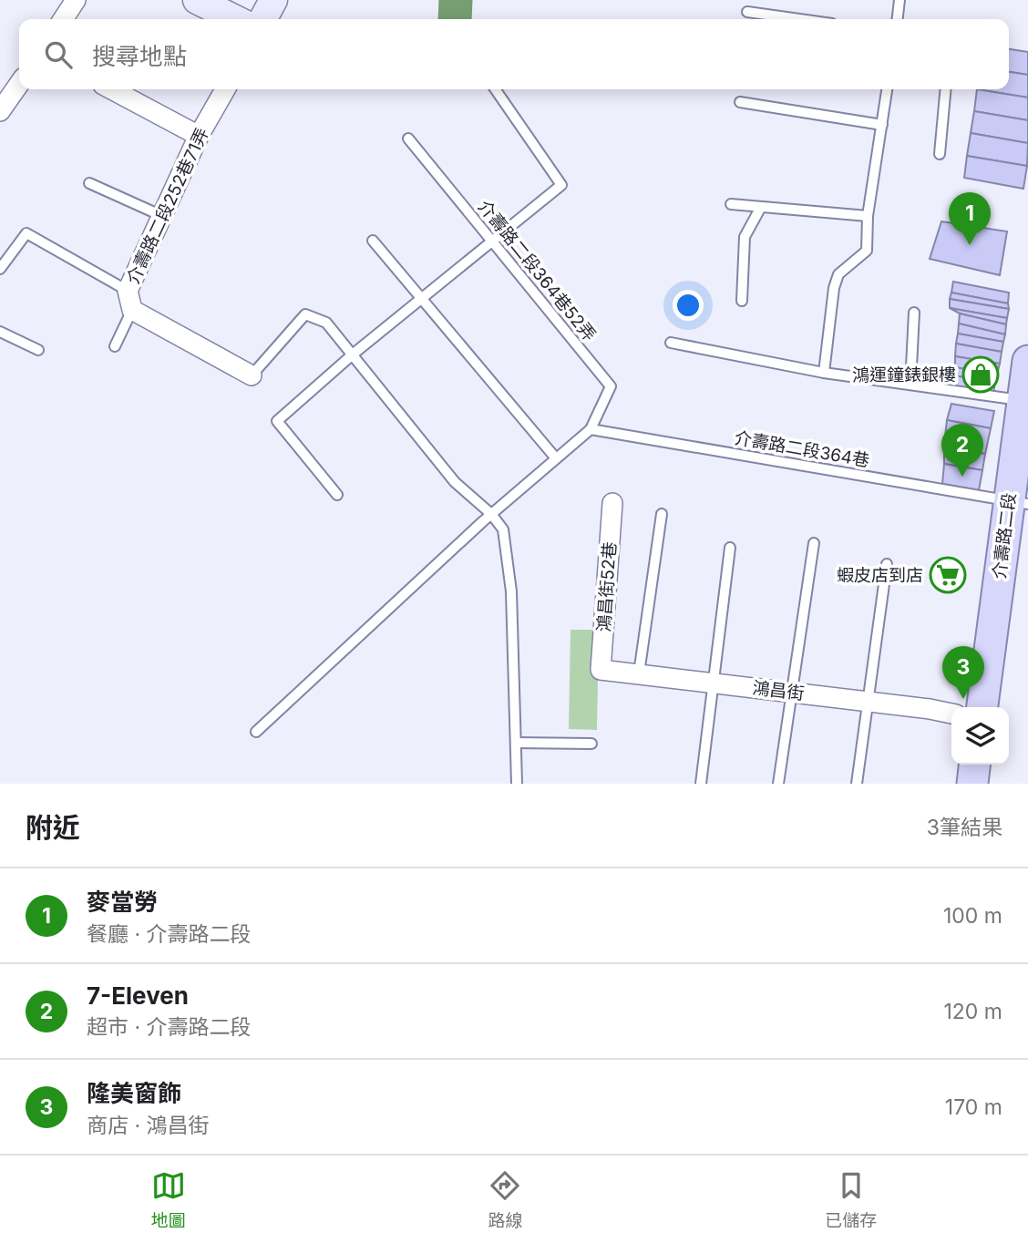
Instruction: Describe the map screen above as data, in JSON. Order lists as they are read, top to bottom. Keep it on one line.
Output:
{"streets":{"main road":["介壽路二段"],"street":["介壽路二段252巷71弄","鴻昌街52巷","鴻昌街"],"lane":["介壽路二段364巷52弄","介壽路二段364巷"]},"crossings":[["介壽路二段364巷52弄","介壽路二段364巷"],["介壽路二段364巷","介壽路二段"],["鴻昌街52巷","鴻昌街"]],"places":{"shop":["鴻運鐘錶銀樓"],"supermarket":["蝦皮店到店"]},"page":{"search":"搜尋地點","pins":["1","2","3"],"heading":["附近","3筆結果"],"list":[{"mark":"1","name":"麥當勞","note":"餐廳 · 介壽路二段","value":"100 m"},{"mark":"2","name":"7-Eleven","note":"超市 · 介壽路二段","value":"120 m"},{"mark":"3","name":"隆美窗飾","note":"商店 · 鴻昌街","value":"170 m"}],"nav":["地圖","路線","已儲存"]}}
